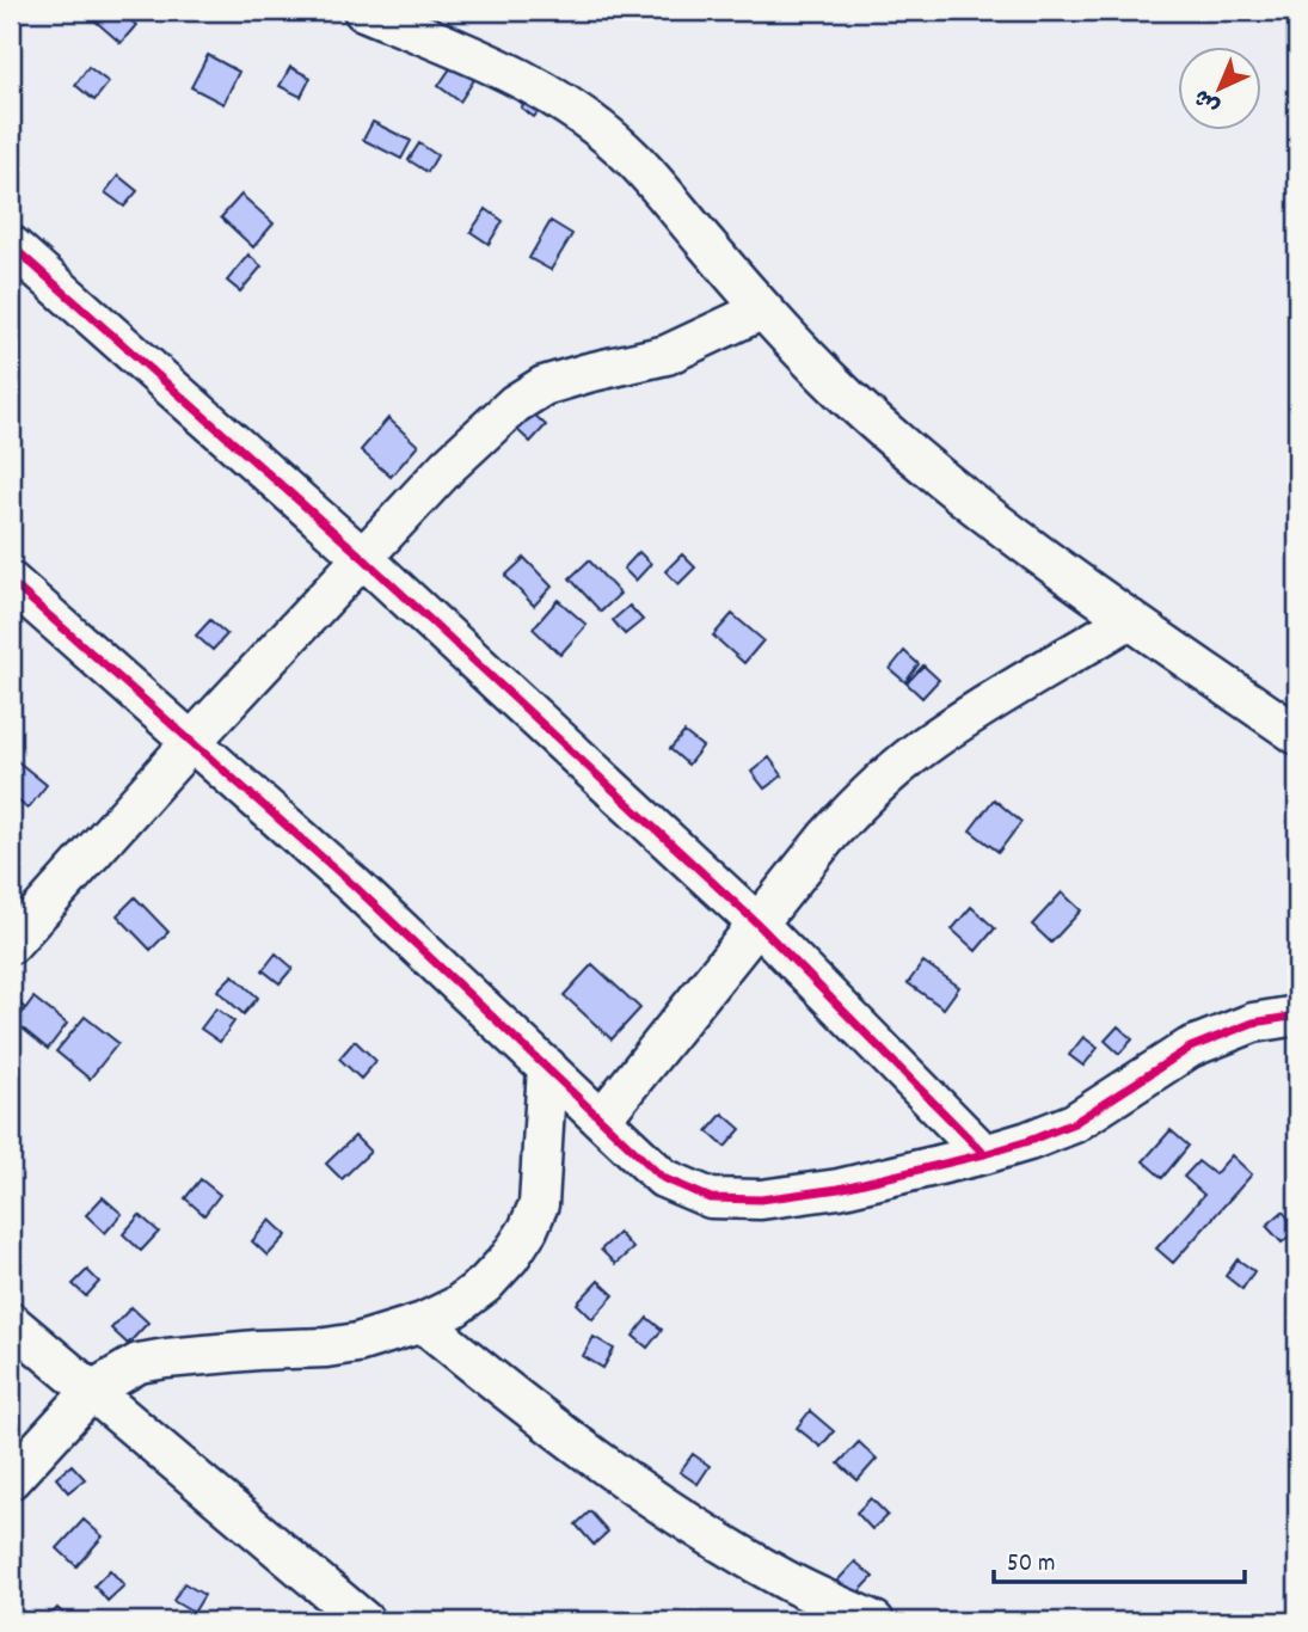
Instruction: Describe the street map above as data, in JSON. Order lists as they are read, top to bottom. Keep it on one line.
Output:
{"scale_bar":"50 m","north":"bottom left"}
